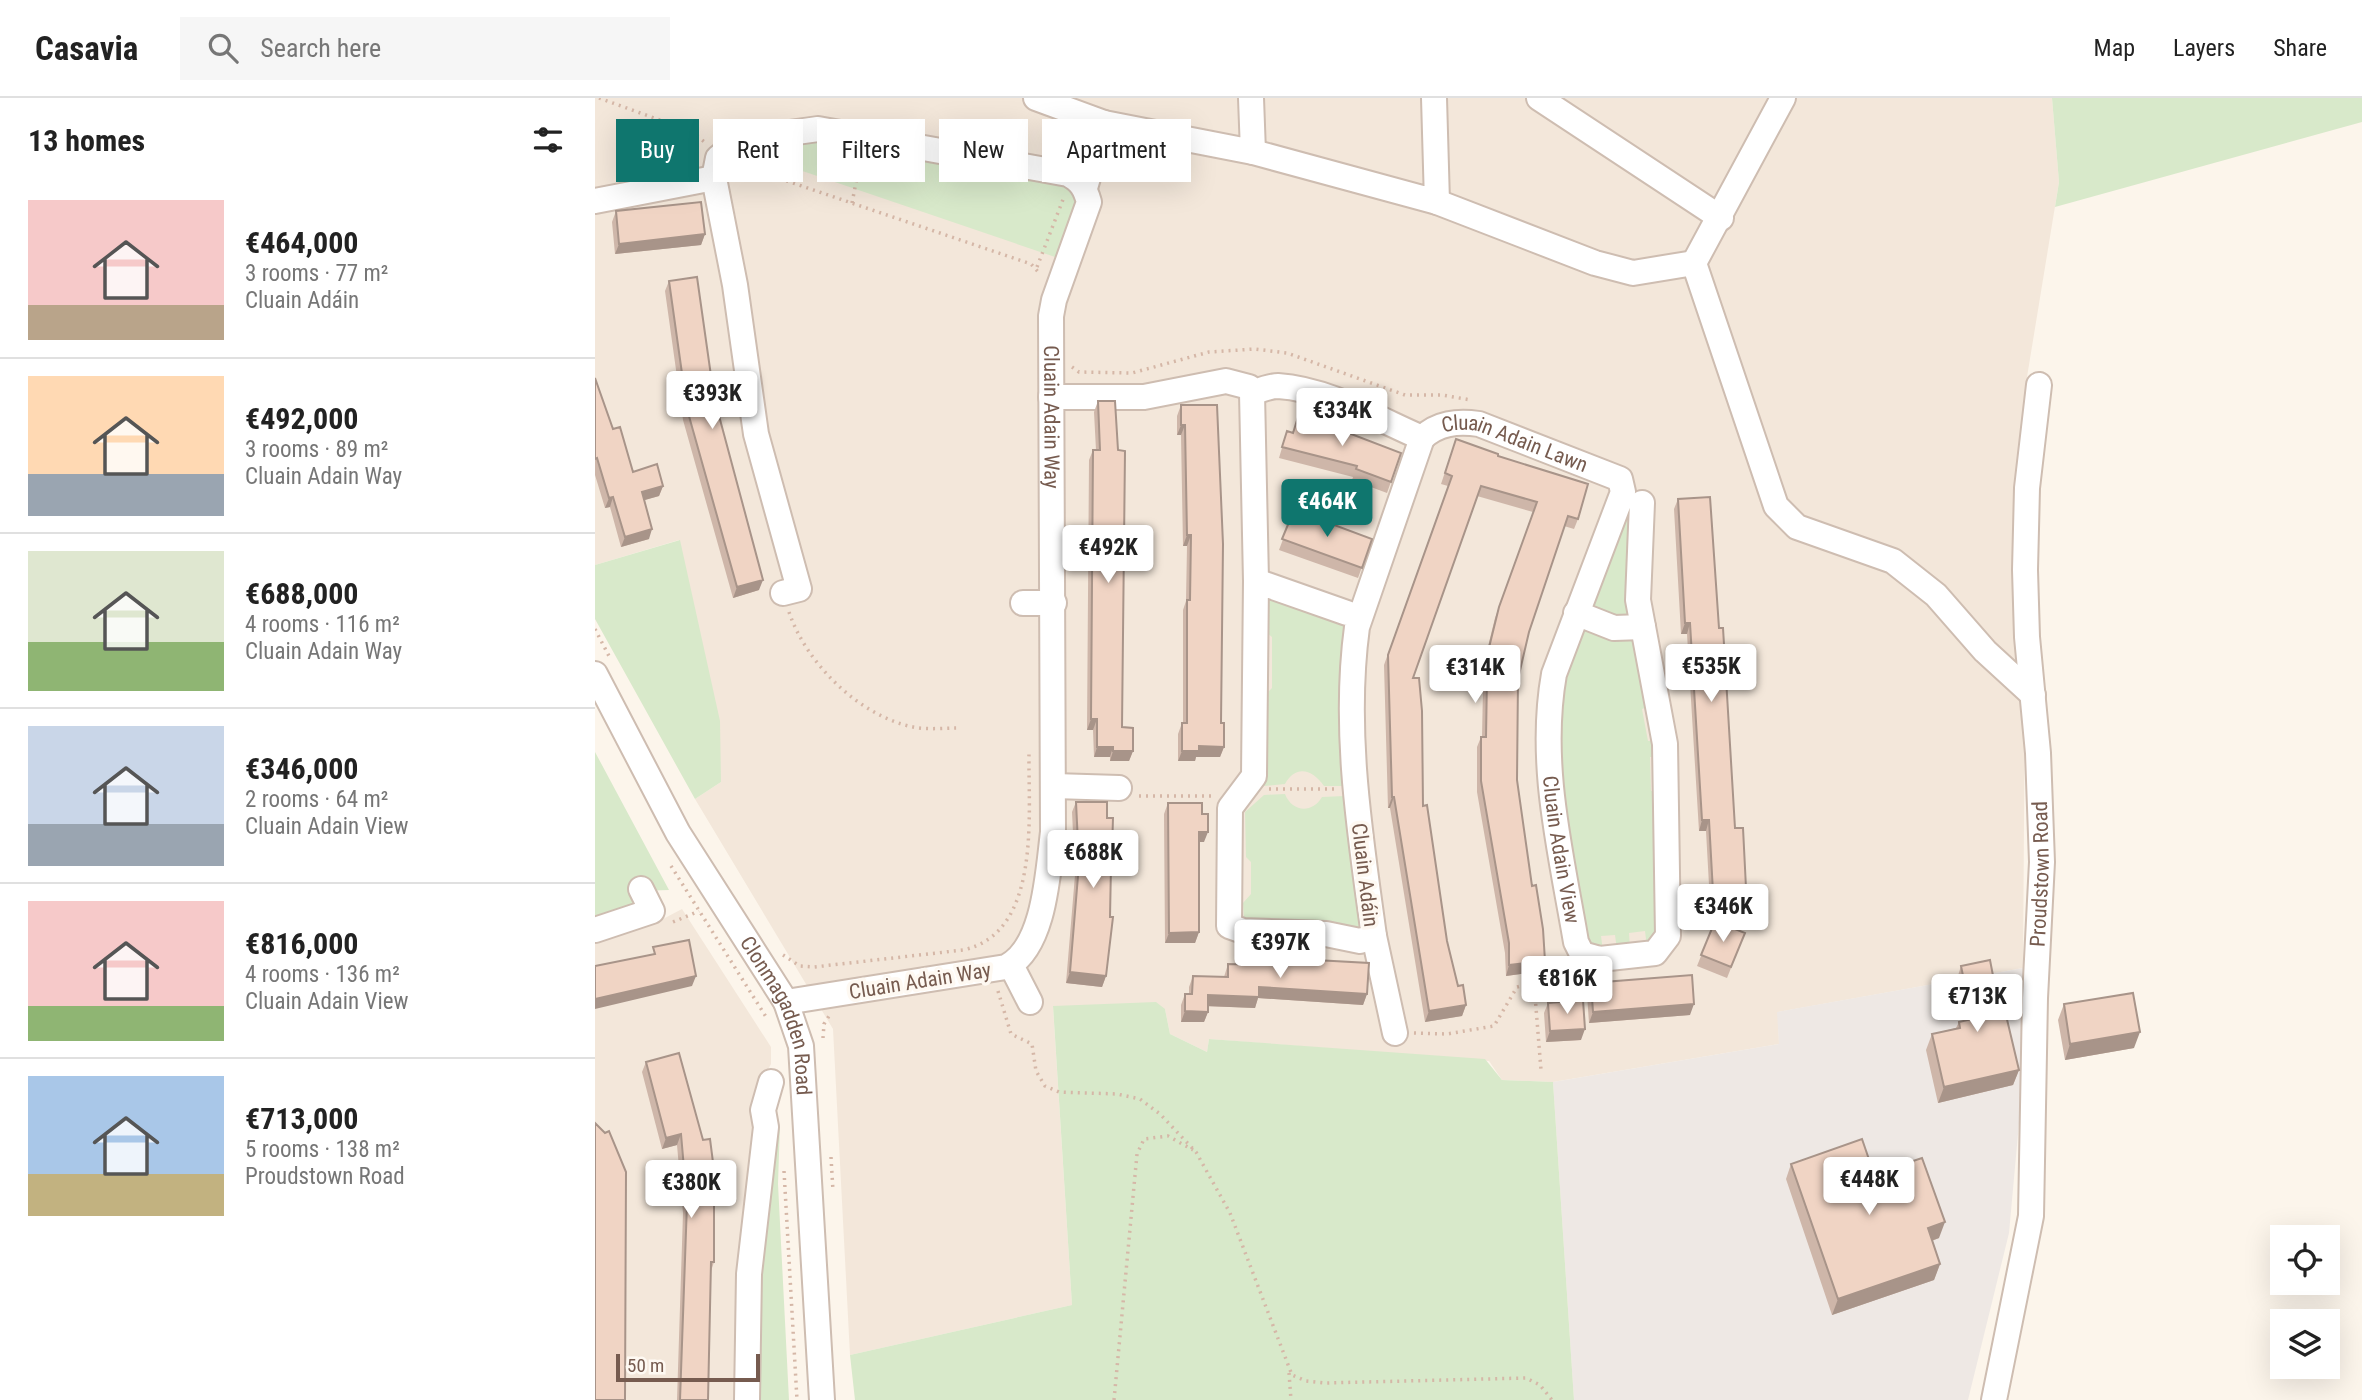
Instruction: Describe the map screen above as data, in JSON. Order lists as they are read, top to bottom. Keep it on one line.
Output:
{"streets":{"street":["Cluain Adain Way","Cluain Adain Lawn","Cluain Adain View","Proudstown Road","Cluain Adáin","Clonmagadden Road"]},"crossings":[["Cluain Adain Way","Cluain Adain Lawn"],["Cluain Adain Way","Clonmagadden Road"],["Cluain Adain Lawn","Cluain Adain View"],["Cluain Adain Lawn","Cluain Adáin"]],"scale_bar":"50 m","page":{"header":"Casavia","search":"Search here","nav":["Map","Layers","Share"],"heading":"13 homes","chip":["Buy","Rent","Filters","New","Apartment"],"list":[{"name":"€464,000","note":"3 rooms · 77 m² · Cluain Adáin"},{"name":"€492,000","note":"3 rooms · 89 m² · Cluain Adain Way"},{"name":"€688,000","note":"4 rooms · 116 m² · Cluain Adain Way"},{"name":"€346,000","note":"2 rooms · 64 m² · Cluain Adain View"},{"name":"€816,000","note":"4 rooms · 136 m² · Cluain Adain View"},{"name":"€713,000","note":"5 rooms · 138 m² · Proudstown Road"}],"price":["€393K","€334K","€464K","€492K","€535K","€314K","€688K","€346K","€397K","€816K","€713K","€448K","€380K"],"scale":"50 m"}}
